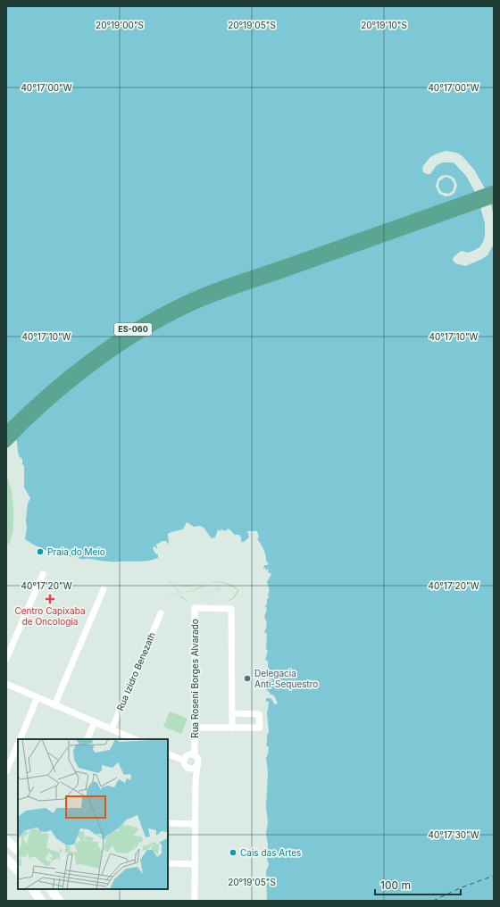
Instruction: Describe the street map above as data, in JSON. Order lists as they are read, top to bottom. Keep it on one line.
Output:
{"streets":{"main road":["ES-060"],"street":["Rua Izidro Benezath","Rua Roseni Borges Alvarado"]},"places":{"other":["Praia do Meio","Delegacia Anti-Sequestro","Cais das Artes"],"health":["Centro Capixaba de Oncologia"]},"scale_bar":"100 m","coordinates":["20°19'00\"S","20°19'05\"S","20°19'10\"S","40°17'00\"W","40°17'10\"W","40°17'20\"W","40°17'30\"W"]}
